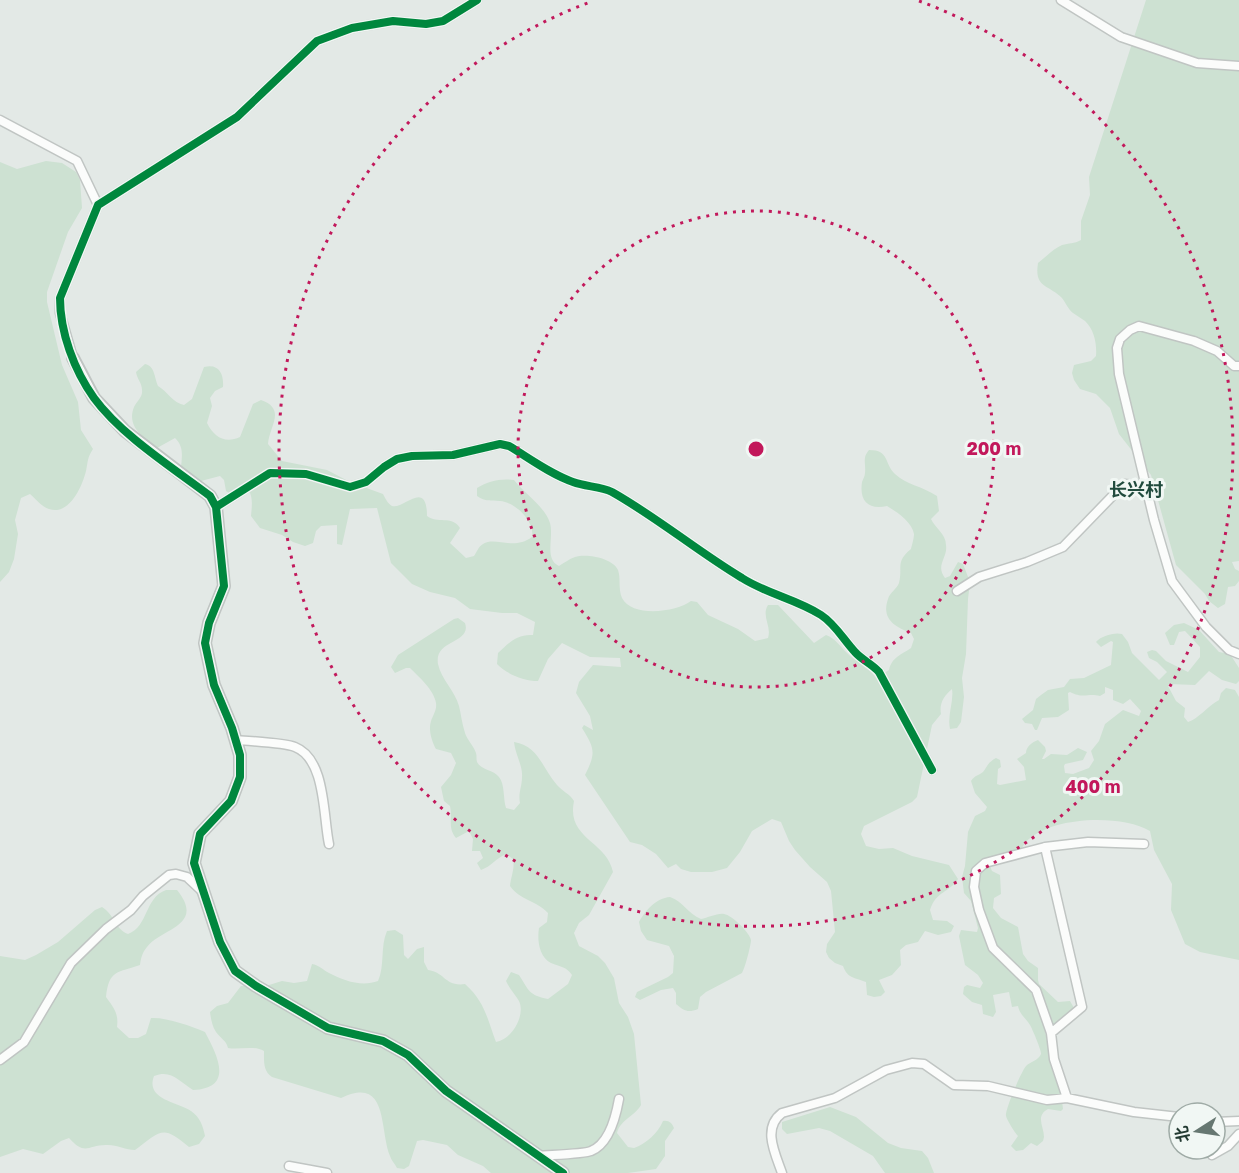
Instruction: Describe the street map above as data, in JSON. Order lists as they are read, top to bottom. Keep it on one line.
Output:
{"districts":["长兴村"],"north":"left","rings":["200 m","400 m"]}
